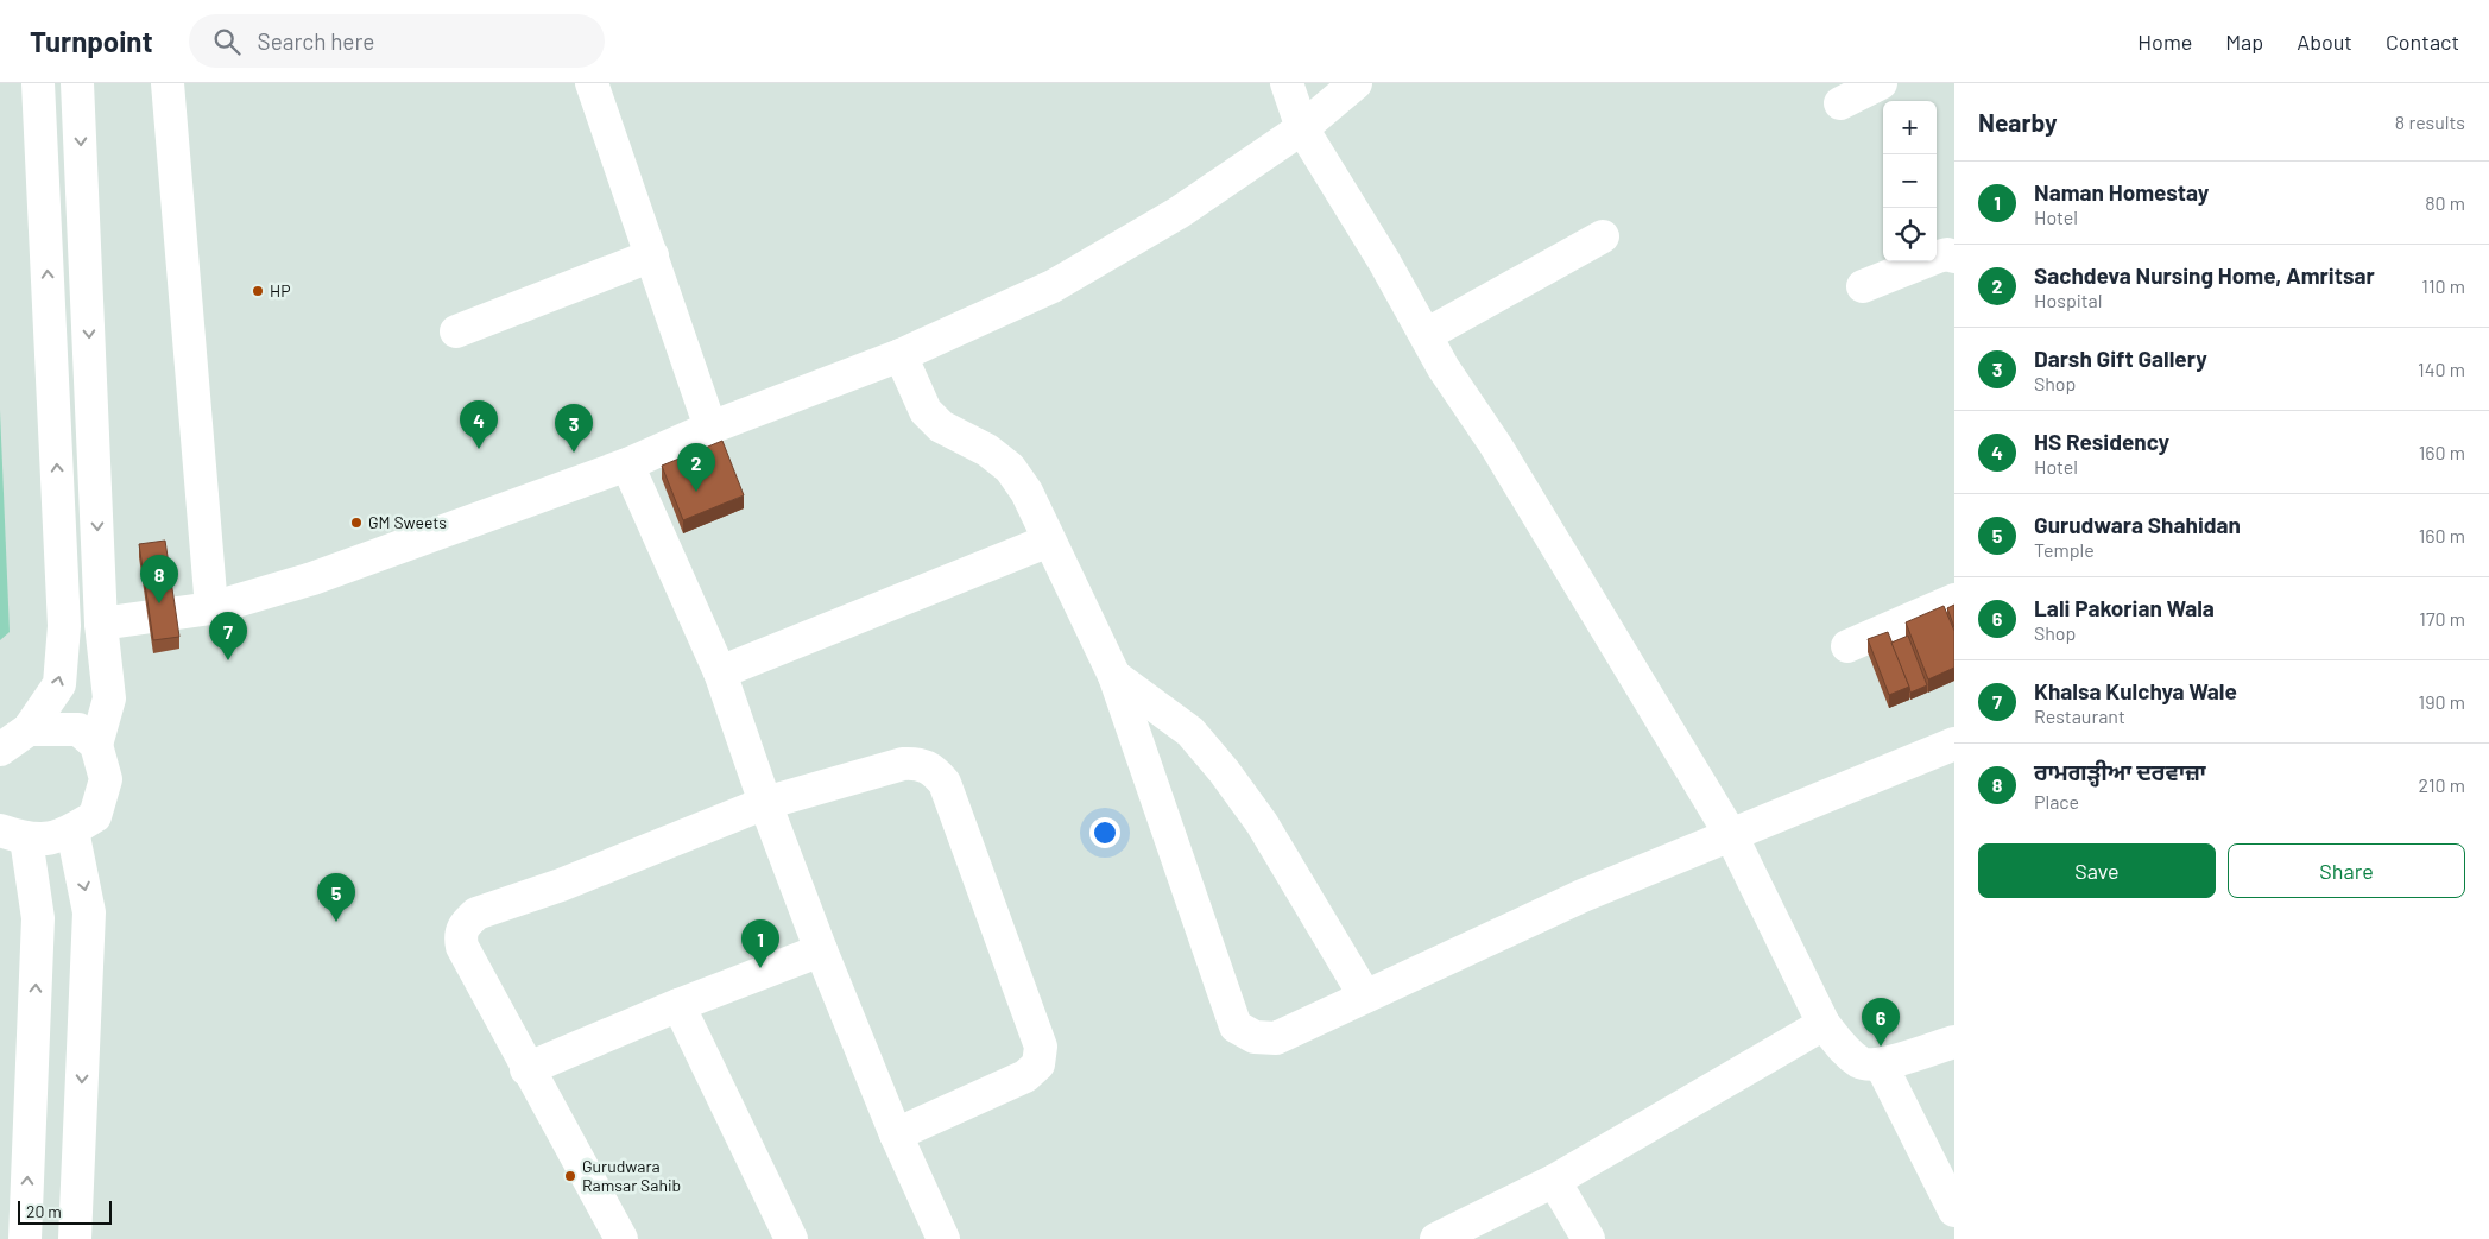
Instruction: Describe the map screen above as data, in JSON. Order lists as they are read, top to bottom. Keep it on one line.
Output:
{"places":["HP","GM Sweets","Gurudwara Ramsar Sahib"],"scale_bar":"20 m","page":{"header":"Turnpoint","search":"Search here","nav":["Home","Map","About","Contact"],"heading":["Nearby","8 results"],"map_buttons":["+","−"],"list":[{"mark":"1","name":"Naman Homestay","note":"Hotel","value":"80 m"},{"mark":"2","name":"Sachdeva Nursing Home, Amritsar","note":"Hospital","value":"110 m"},{"mark":"3","name":"Darsh Gift Gallery","note":"Shop","value":"140 m"},{"mark":"4","name":"HS Residency","note":"Hotel","value":"160 m"},{"mark":"5","name":"Gurudwara Shahidan","note":"Temple","value":"160 m"},{"mark":"6","name":"Lali Pakorian Wala","note":"Shop","value":"170 m"},{"mark":"7","name":"Khalsa Kulchya Wale","note":"Restaurant","value":"190 m"},{"mark":"8","name":"ਰਾਮਗੜ੍ਹੀਆ ਦਰਵਾਜ਼ਾ","note":"Place","value":"210 m"}],"pins":["4","3","2","8","7","5","1","6"],"buttons":["Save","Share"],"scale":"20 m"}}
